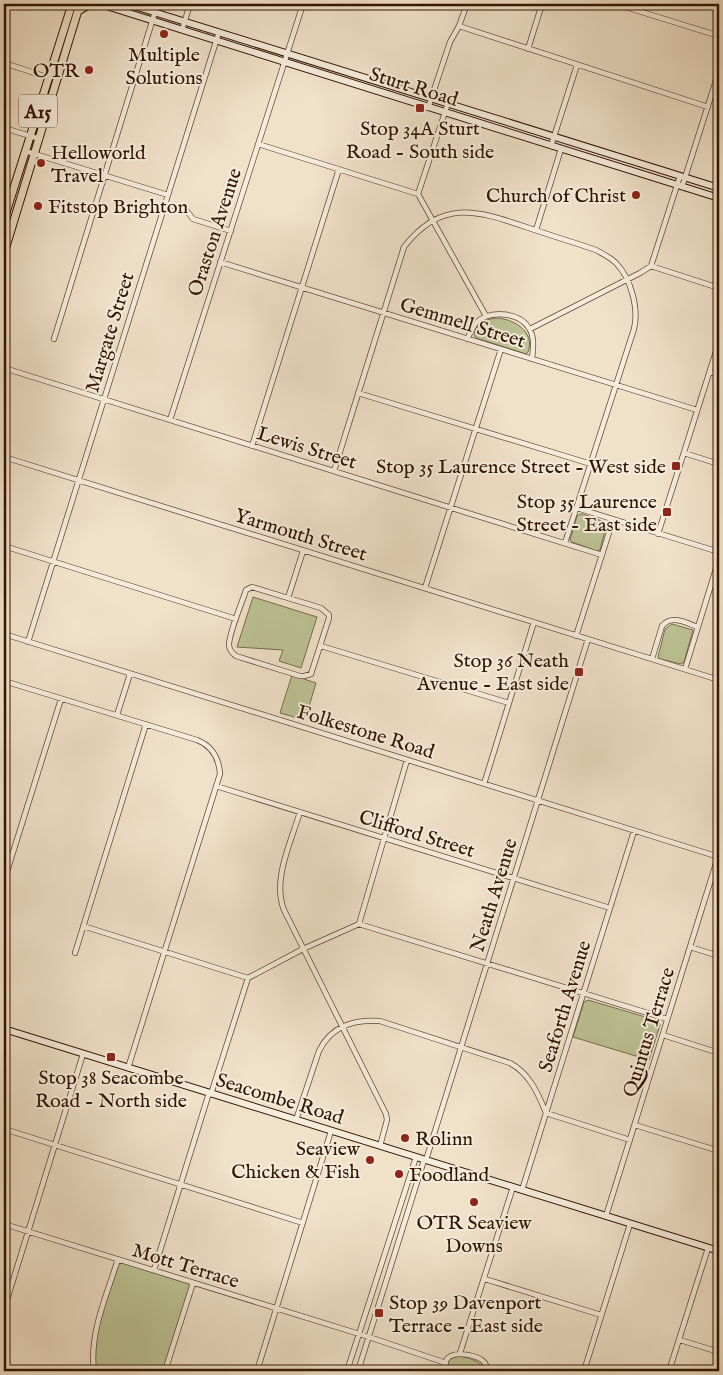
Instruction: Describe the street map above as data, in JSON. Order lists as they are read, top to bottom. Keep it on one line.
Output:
{"streets":{"main road":["Sturt Road","A15","Seacombe Road"],"street":["Oraston Avenue","Gemmell Street","Margate Street","Lewis Street","Yarmouth Street","Folkestone Road","Clifford Street","Neath Avenue","Seaforth Avenue","Quintus Terrace","Mott Terrace"]},"crossings":[["Sturt Road","Oraston Avenue"],["Sturt Road","Margate Street"],["Oraston Avenue","Gemmell Street"],["Oraston Avenue","Lewis Street"],["Margate Street","Lewis Street"],["Margate Street","Yarmouth Street"],["Margate Street","Folkestone Road"],["Yarmouth Street","Neath Avenue"],["Folkestone Road","Neath Avenue"],["Folkestone Road","Seaforth Avenue"],["Folkestone Road","Quintus Terrace"],["Clifford Street","Neath Avenue"],["Clifford Street","Seaforth Avenue"],["Neath Avenue","Seacombe Road"],["Neath Avenue","Mott Terrace"],["Seaforth Avenue","Seacombe Road"],["Quintus Terrace","Seacombe Road"]],"places":{"other":["Multiple Solutions","OTR","Helloworld Travel","Church of Christ","Fitstop Brighton","Rolinn","Seaview Chicken & Fish","Foodland","OTR Seaview Downs"],"transit":["Stop 34A Sturt Road - South side","Stop 35 Laurence Street - West side","Stop 35 Laurence Street - East side","Stop 36 Neath Avenue - East side","Stop 38 Seacombe Road - North side","Stop 39 Davenport Terrace - East side"]}}
